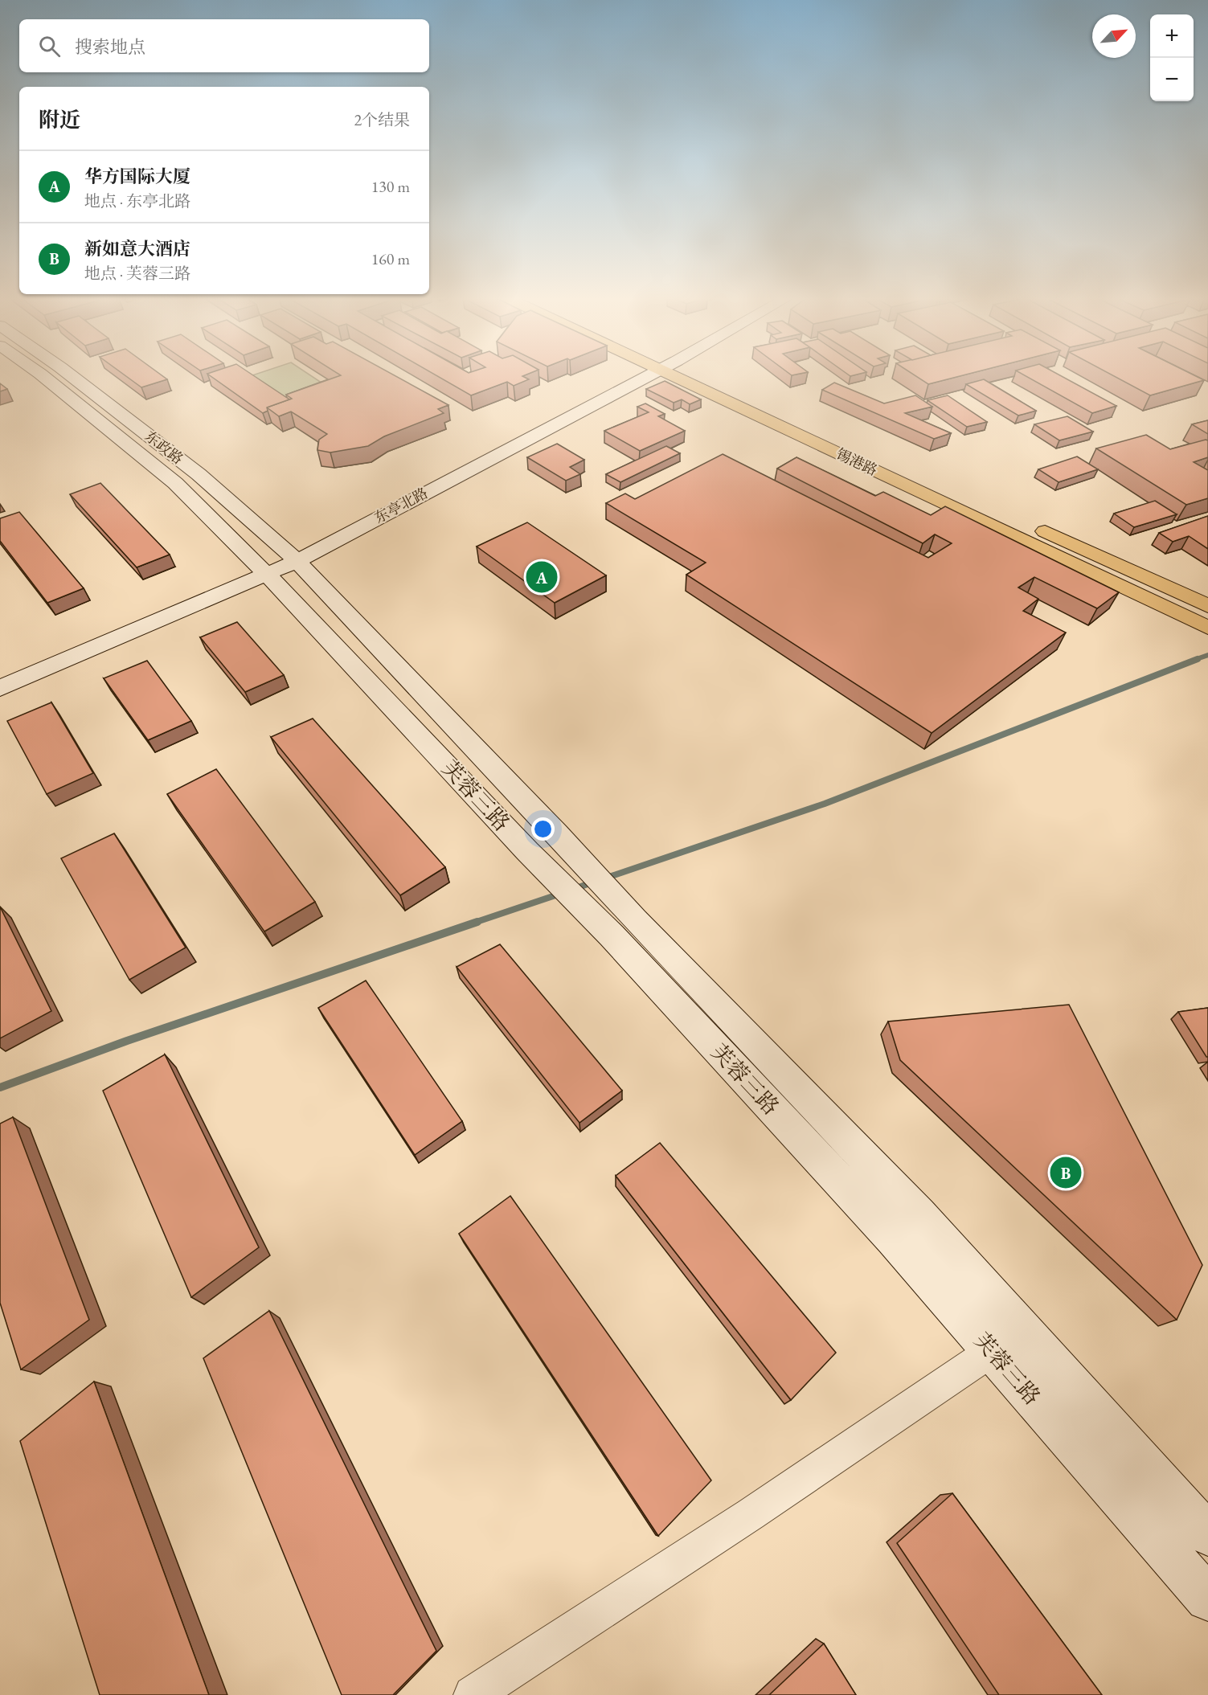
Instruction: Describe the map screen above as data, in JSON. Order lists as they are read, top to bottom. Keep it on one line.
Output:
{"streets":{"main road":["东政路","锡港路","东亭北路","芙蓉三路"]},"crossings":[["东政路","东亭北路"],["东政路","芙蓉三路"],["东亭北路","芙蓉三路"]],"north":"top right","page":{"map_buttons":["+","−"],"search":"搜索地点","heading":["附近","2个结果"],"list":[{"mark":"A","name":"华方国际大厦","note":"地点 · 东亭北路","value":"130 m"},{"mark":"B","name":"新如意大酒店","note":"地点 · 芙蓉三路","value":"160 m"}],"pins":["A","B"]}}
